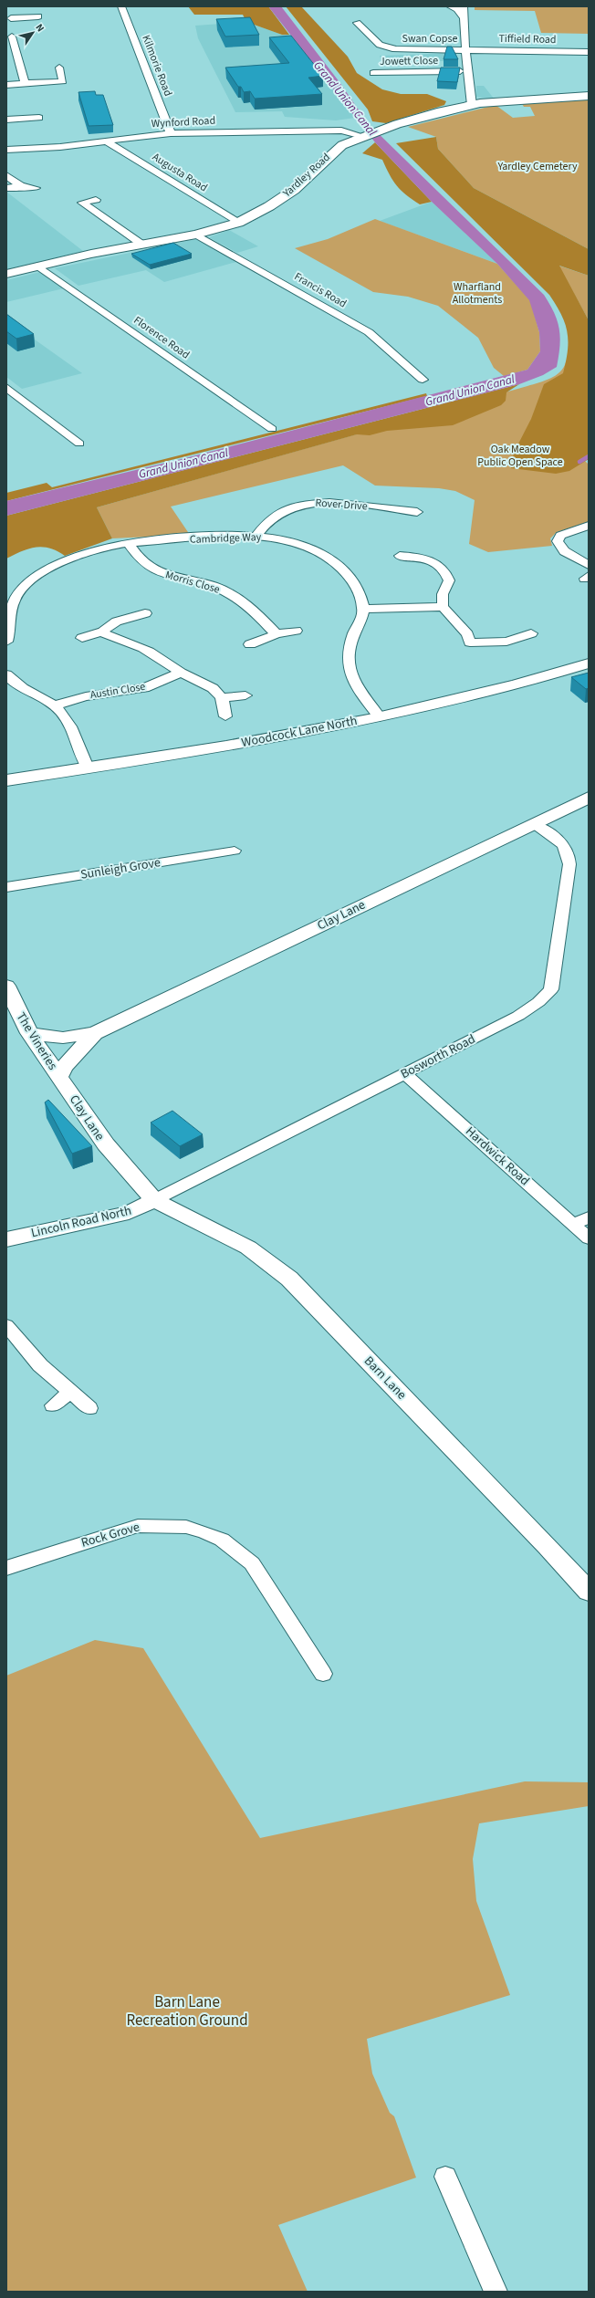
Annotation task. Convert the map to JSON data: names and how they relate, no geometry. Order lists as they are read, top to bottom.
{
  "streets": {
    "street": [
      "Swan Copse",
      "Tiffield Road",
      "Jowett Close",
      "Kilmorie Road",
      "Wynford Road",
      "Augusta Road",
      "Yardley Road",
      "Francis Road",
      "Florence Road",
      "Rover Drive",
      "Cambridge Way",
      "Morris Close",
      "Austin Close",
      "Woodcock Lane North",
      "Sunleigh Grove",
      "Clay Lane",
      "The Vineries",
      "Bosworth Road",
      "Hardwick Road",
      "Lincoln Road North",
      "Barn Lane",
      "Rock Grove"
    ]
  },
  "crossings": [
    ["Swan Copse", "Tiffield Road"],
    ["Kilmorie Road", "Wynford Road"],
    ["Wynford Road", "Augusta Road"],
    ["Wynford Road", "Yardley Road"],
    ["Augusta Road", "Yardley Road"],
    ["Yardley Road", "Francis Road"],
    ["Yardley Road", "Florence Road"],
    ["Rover Drive", "Cambridge Way"],
    ["Cambridge Way", "Morris Close"],
    ["Clay Lane", "The Vineries"],
    ["Clay Lane", "Bosworth Road"],
    ["Clay Lane", "Lincoln Road North"],
    ["Clay Lane", "Barn Lane"],
    ["Bosworth Road", "Hardwick Road"],
    ["Bosworth Road", "Lincoln Road North"],
    ["Bosworth Road", "Barn Lane"],
    ["Lincoln Road North", "Barn Lane"]
  ],
  "water": ["Grand Union Canal"],
  "parks": [
    "Yardley Cemetery",
    "Wharfland Allotments",
    "Oak Meadow Public Open Space",
    "Barn Lane Recreation Ground"
  ],
  "north": "top right"
}
